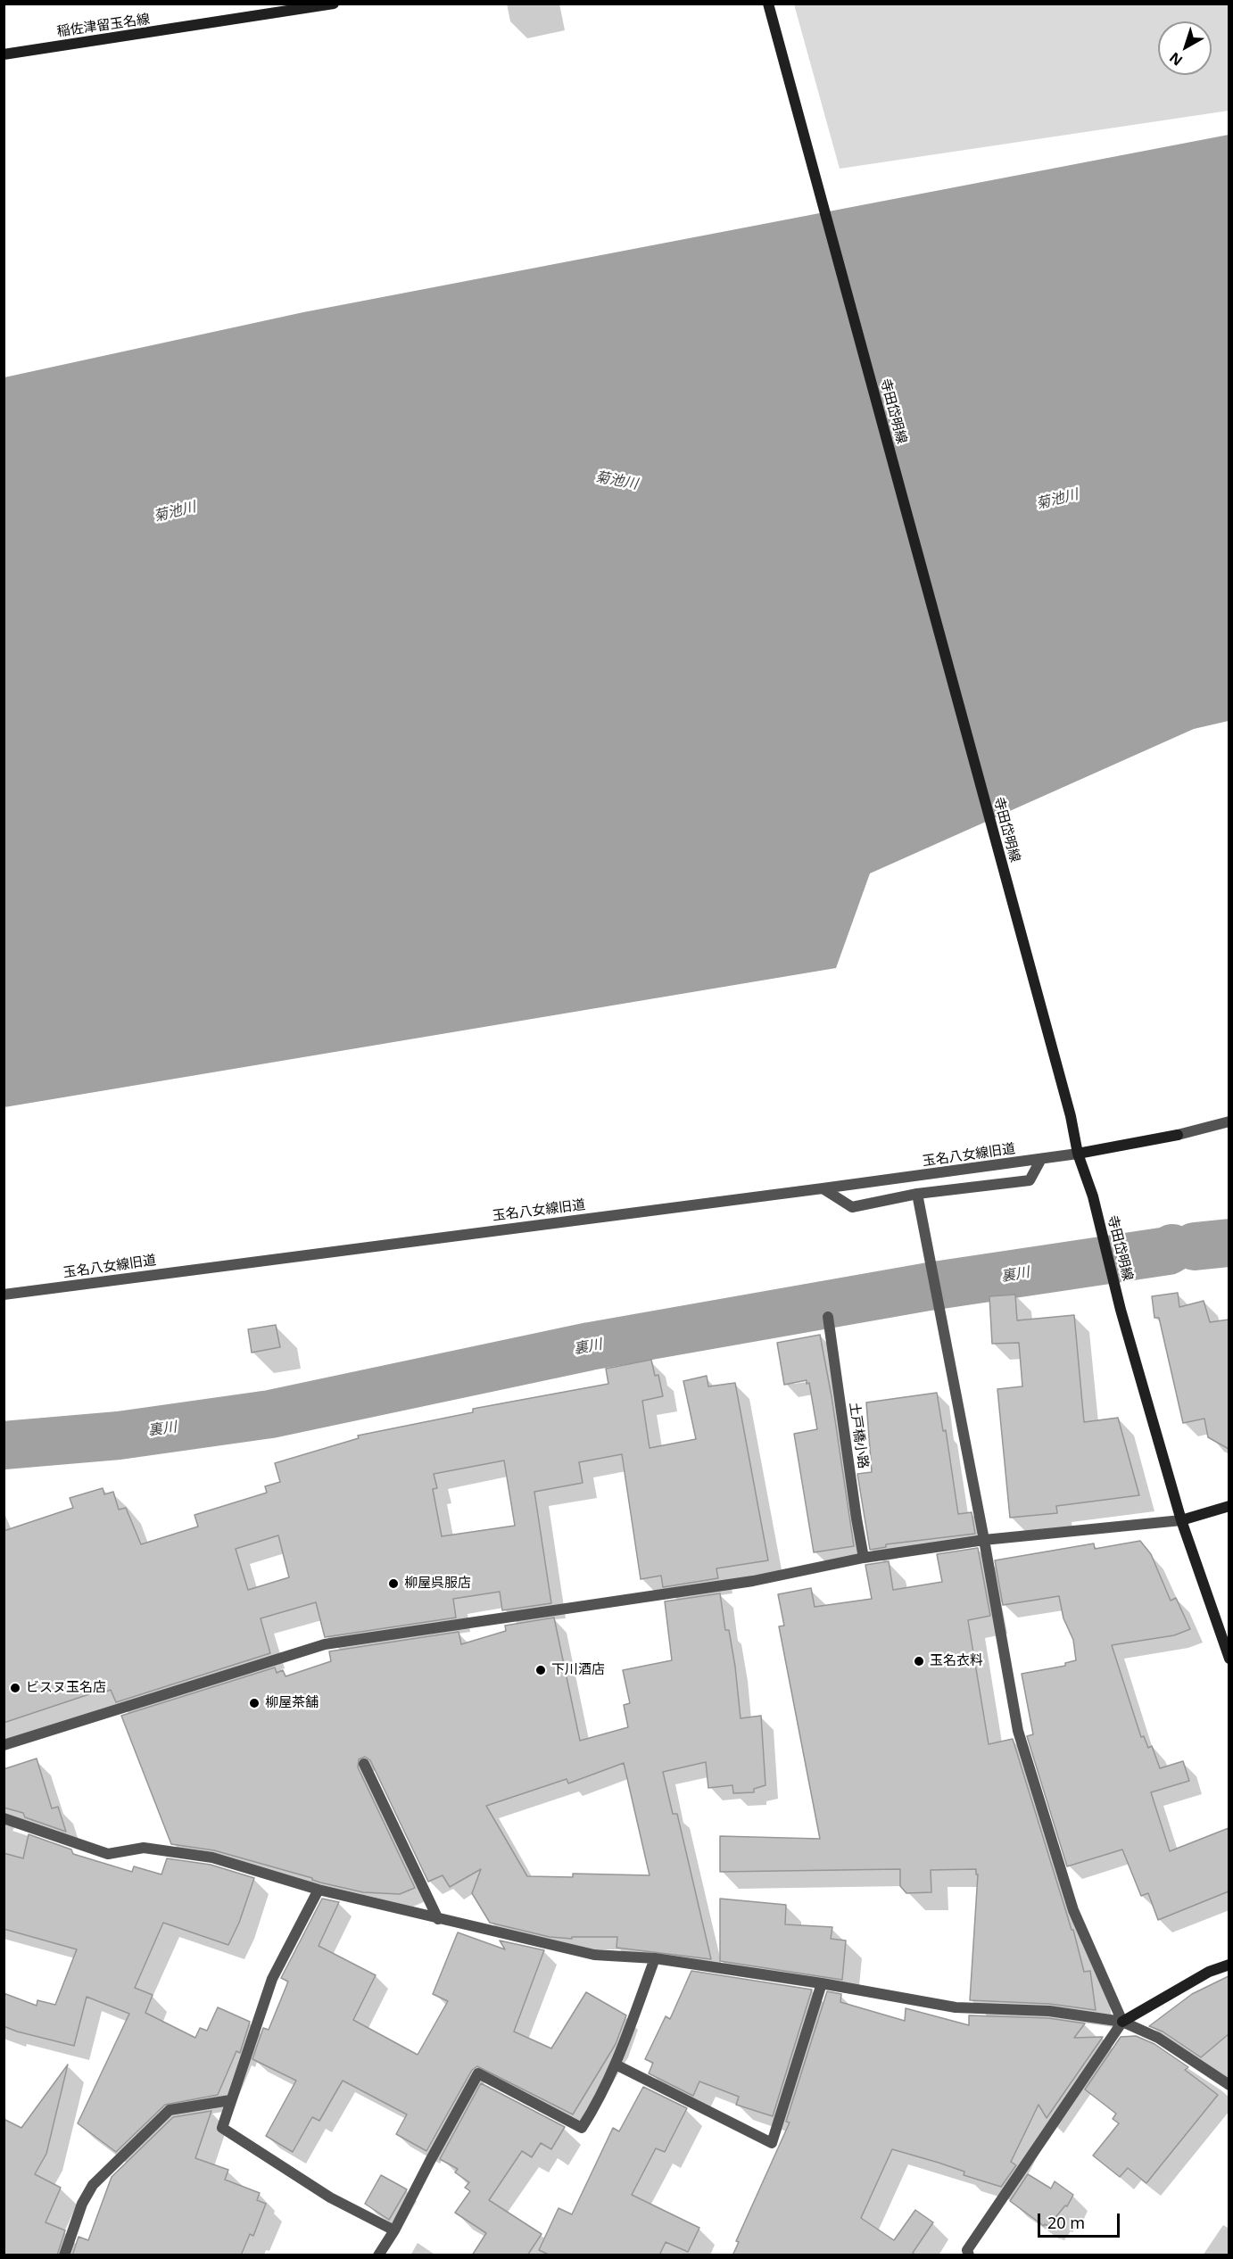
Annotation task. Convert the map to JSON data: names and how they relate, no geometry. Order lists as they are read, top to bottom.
{
  "streets": {
    "main road": ["稲佐津留玉名線", "寺田岱明線"],
    "street": ["玉名八女線旧道", "土戸橋小路"]
  },
  "crossings": [
    ["寺田岱明線", "玉名八女線旧道"]
  ],
  "water": ["菊池川", "裏川"],
  "places": [
    "柳屋呉服店",
    "玉名衣料",
    "下川酒店",
    "ビスヌ玉名店",
    "柳屋茶舗"
  ],
  "scale_bar": "20 m",
  "north": "bottom left"
}
